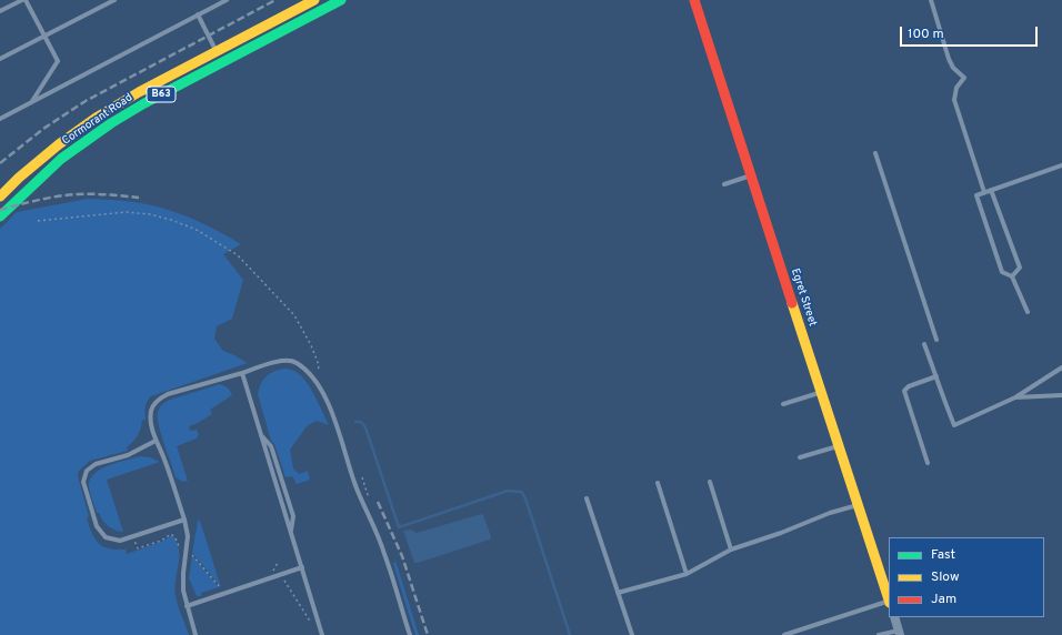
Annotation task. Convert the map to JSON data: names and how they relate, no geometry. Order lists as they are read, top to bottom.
{
  "streets": {
    "main road": ["B63", "Cormorant Road", "Egret Street"]
  },
  "legend": ["Fast", "Slow", "Jam"],
  "scale_bar": "100 m"
}
